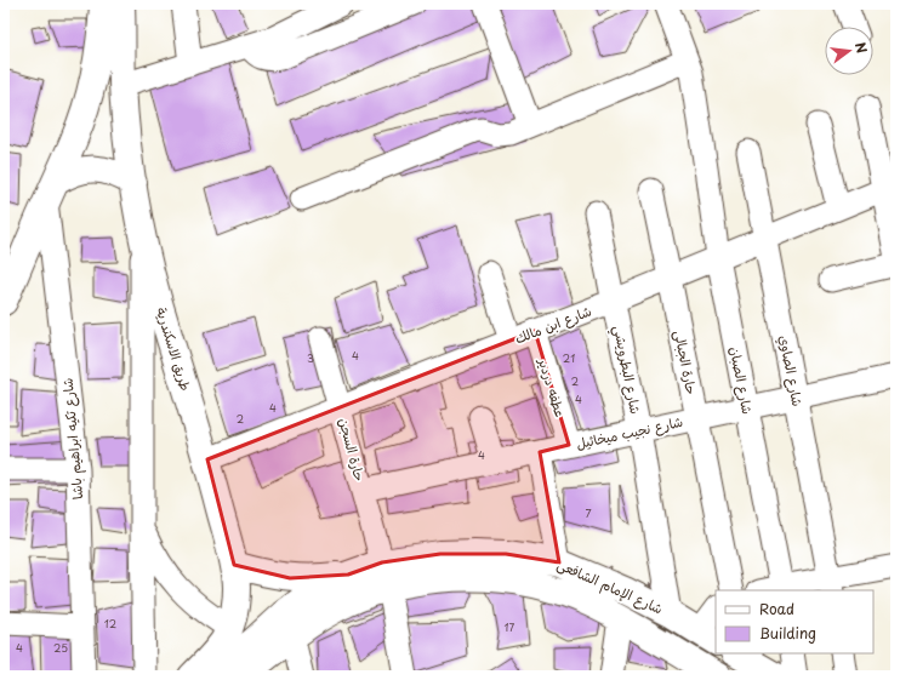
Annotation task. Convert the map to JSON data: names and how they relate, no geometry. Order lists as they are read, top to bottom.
{
  "streets": {
    "main road": ["طريق الاسكندرية", "شارع الإمام الشافعى"],
    "street": [
      "شارع ابن مالك",
      "حارة الجبالى",
      "شارع البطرويشي",
      "شارع الصاوي",
      "شارع الصبان",
      "عطفه دردير",
      "شارع نجيب ميخائيل",
      "شارع تكيه ابراهيم باشا",
      "حارة السجن"
    ]
  },
  "crossings": [
    ["شارع ابن مالك", "طريق الاسكندرية"],
    ["شارع ابن مالك", "حارة الجبالى"],
    ["شارع ابن مالك", "شارع البطرويشي"],
    ["شارع ابن مالك", "شارع الصاوي"],
    ["شارع ابن مالك", "شارع الصبان"],
    ["شارع ابن مالك", "عطفه دردير"],
    ["شارع ابن مالك", "حارة السجن"],
    ["حارة الجبالى", "شارع نجيب ميخائيل"],
    ["شارع البطرويشي", "شارع نجيب ميخائيل"],
    ["شارع البطرويشي", "شارع الإمام الشافعى"],
    ["شارع الصاوي", "شارع نجيب ميخائيل"],
    ["شارع الصبان", "شارع نجيب ميخائيل"],
    ["عطفه دردير", "شارع نجيب ميخائيل"],
    ["شارع نجيب ميخائيل", "حارة السجن"],
    ["حارة السجن", "شارع الإمام الشافعى"]
  ],
  "house_numbers": [
    "4",
    "3",
    "21",
    "2",
    "4",
    "4",
    "2",
    "4",
    "7",
    "12",
    "17",
    "4",
    "25"
  ],
  "legend": ["Road", "Building"],
  "north": "right"
}
